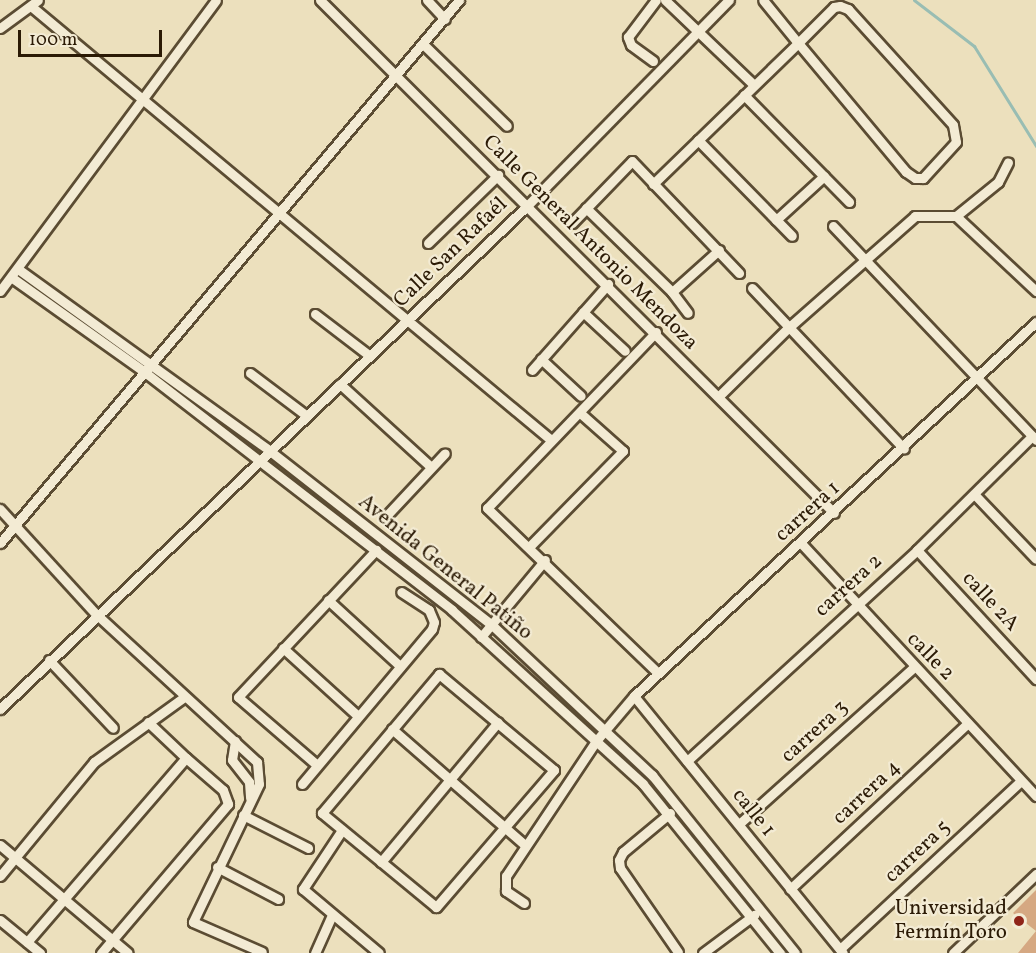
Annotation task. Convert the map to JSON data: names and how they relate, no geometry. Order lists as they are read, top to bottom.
{
  "streets": {
    "street": [
      "Calle General Antonio Mendoza",
      "Calle San Rafaél",
      "carrera 1",
      "Avenida General Patiño",
      "carrera 2",
      "calle 2A",
      "calle 2",
      "carrera 3",
      "carrera 4",
      "calle 1",
      "carrera 5"
    ]
  },
  "crossings": [
    ["Calle General Antonio Mendoza", "Calle San Rafaél"],
    ["Calle General Antonio Mendoza", "carrera 1"],
    ["Calle San Rafaél", "Avenida General Patiño"],
    ["carrera 1", "Avenida General Patiño"],
    ["carrera 1", "calle 2"],
    ["carrera 1", "calle 1"],
    ["carrera 2", "calle 2A"],
    ["carrera 2", "calle 2"],
    ["carrera 2", "calle 1"],
    ["calle 2", "carrera 3"],
    ["calle 2", "carrera 4"],
    ["calle 2", "carrera 5"],
    ["carrera 3", "calle 1"],
    ["carrera 4", "calle 1"],
    ["calle 1", "carrera 5"]
  ],
  "places": ["Universidad Fermín Toro"],
  "scale_bar": "100 m"
}
